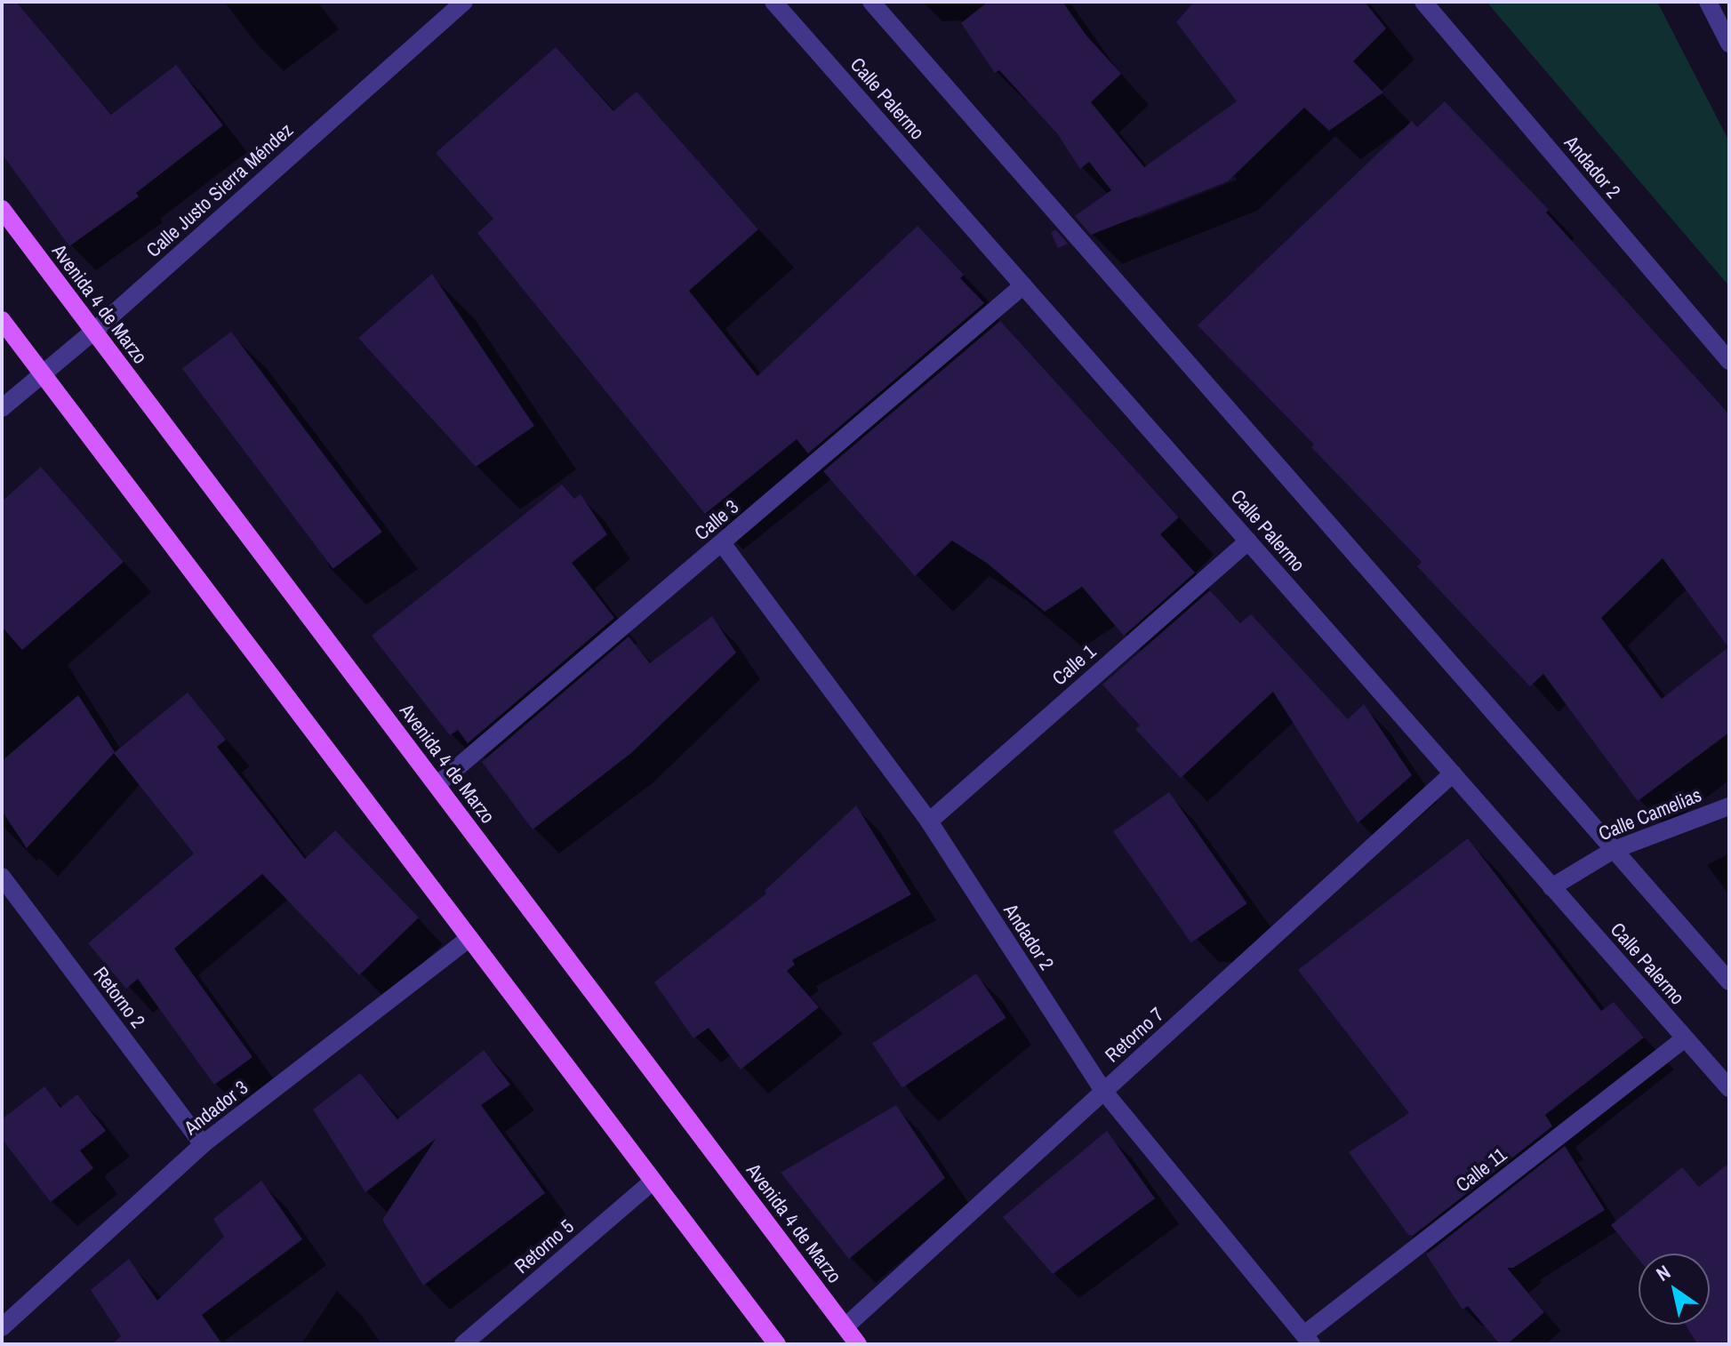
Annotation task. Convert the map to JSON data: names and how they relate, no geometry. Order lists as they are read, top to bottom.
{
  "streets": {
    "main road": ["Avenida 4 de Marzo"],
    "street": [
      "Calle Palermo",
      "Andador 2",
      "Calle Justo Sierra Méndez",
      "Calle 3",
      "Calle 1",
      "Calle Camelias",
      "Retorno 2",
      "Retorno 7",
      "Andador 3",
      "Calle 11",
      "Retorno 5"
    ]
  },
  "crossings": [
    ["Calle Palermo", "Calle 3"],
    ["Calle Palermo", "Calle 1"],
    ["Calle Palermo", "Calle Camelias"],
    ["Calle Palermo", "Retorno 7"],
    ["Calle Palermo", "Calle 11"],
    ["Andador 2", "Calle 3"],
    ["Andador 2", "Calle 1"],
    ["Andador 2", "Retorno 7"],
    ["Andador 2", "Calle 11"],
    ["Calle Justo Sierra Méndez", "Avenida 4 de Marzo"],
    ["Avenida 4 de Marzo", "Calle 3"],
    ["Avenida 4 de Marzo", "Retorno 7"],
    ["Retorno 2", "Andador 3"]
  ],
  "north": "top left"
}
